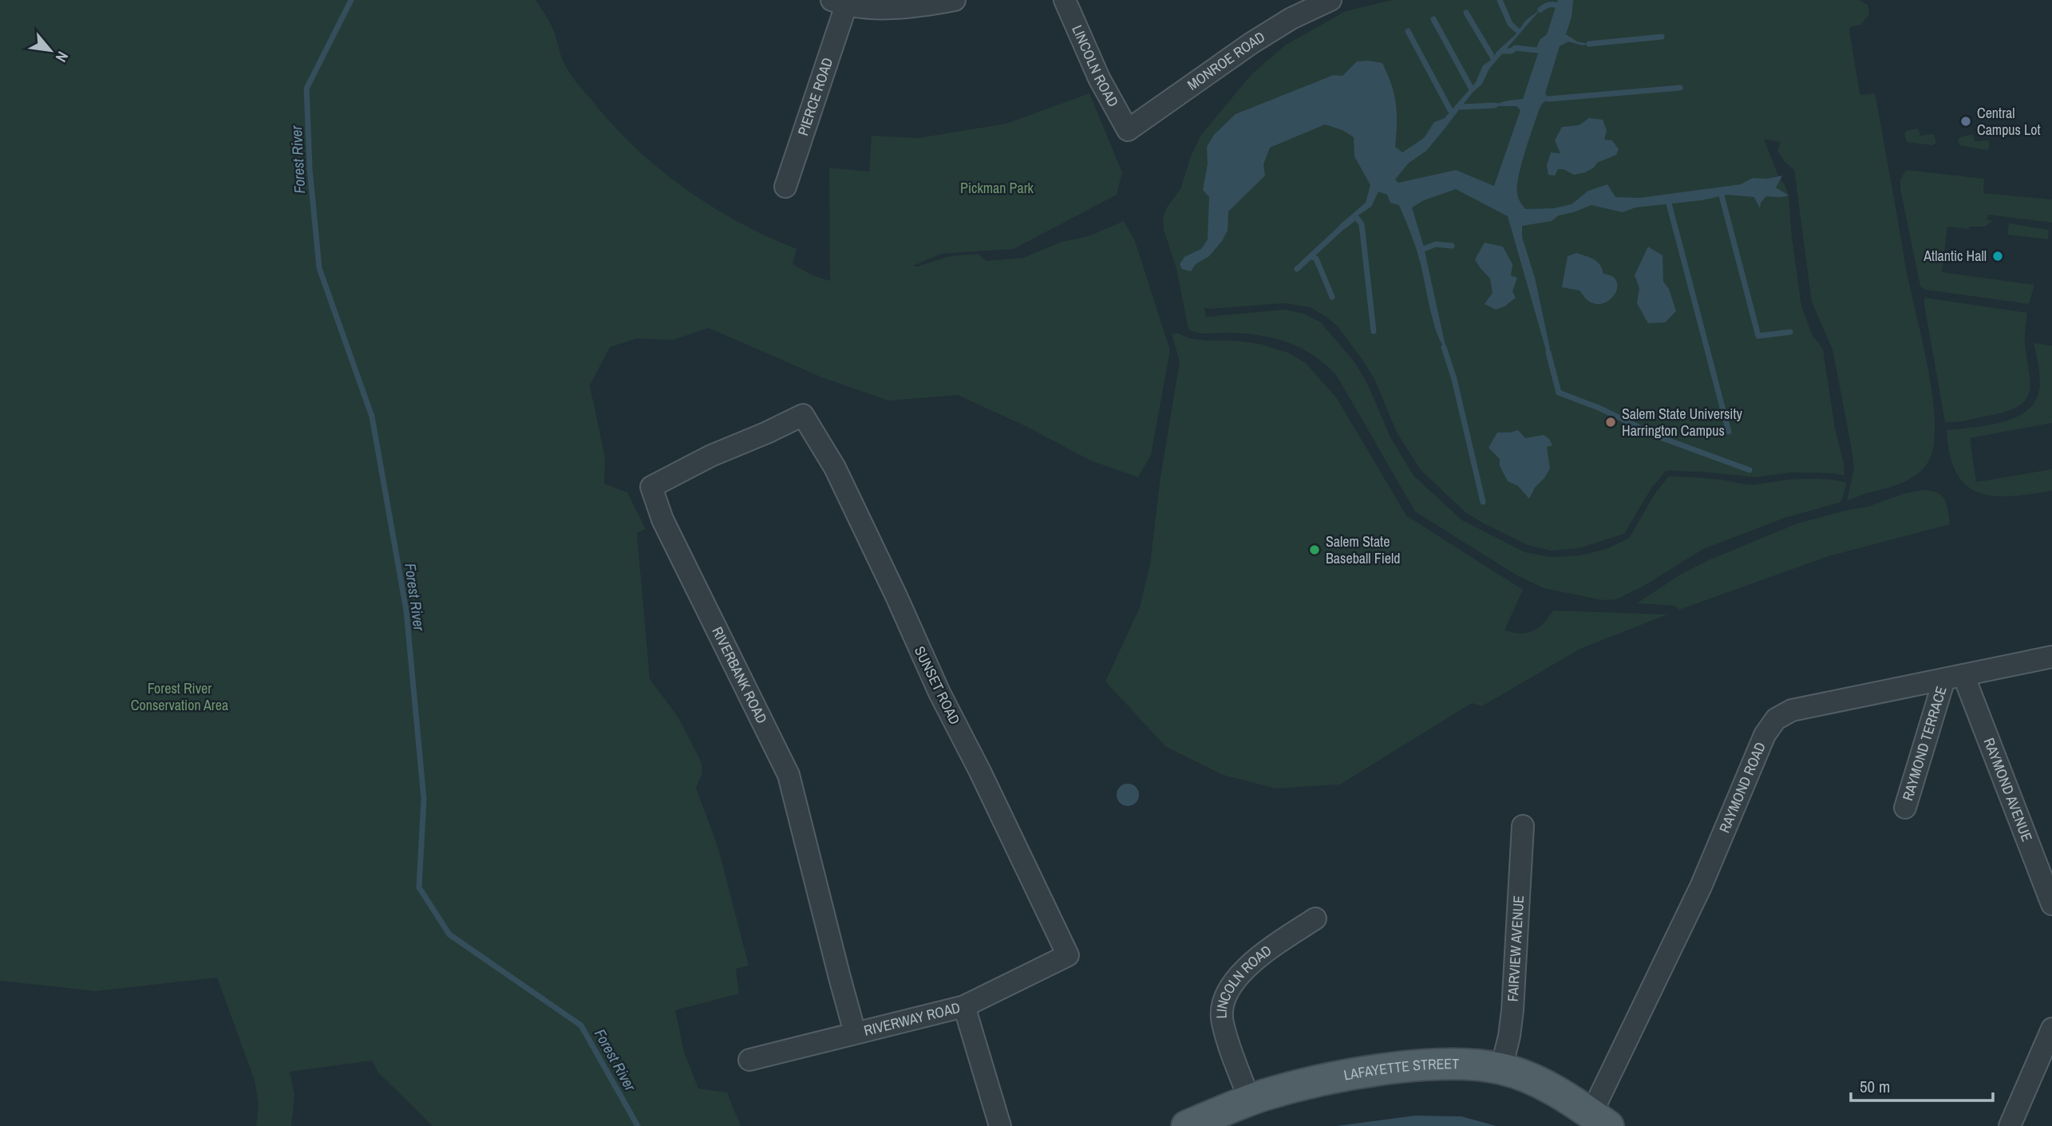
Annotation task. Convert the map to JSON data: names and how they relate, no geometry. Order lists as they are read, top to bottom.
{
  "streets": {
    "main road": ["LAFAYETTE STREET"],
    "street": [
      "MONROE ROAD",
      "LINCOLN ROAD",
      "PIERCE ROAD",
      "RIVERBANK ROAD",
      "SUNSET ROAD",
      "RAYMOND TERRACE",
      "RAYMOND ROAD",
      "RAYMOND AVENUE",
      "FAIRVIEW AVENUE",
      "RIVERWAY ROAD"
    ]
  },
  "crossings": [
    ["MONROE ROAD", "LINCOLN ROAD"],
    ["LINCOLN ROAD", "LAFAYETTE STREET"],
    ["RIVERBANK ROAD", "SUNSET ROAD"],
    ["RIVERBANK ROAD", "RIVERWAY ROAD"],
    ["SUNSET ROAD", "RIVERWAY ROAD"],
    ["RAYMOND TERRACE", "RAYMOND ROAD"],
    ["RAYMOND TERRACE", "RAYMOND AVENUE"],
    ["RAYMOND ROAD", "RAYMOND AVENUE"],
    ["RAYMOND ROAD", "LAFAYETTE STREET"],
    ["FAIRVIEW AVENUE", "LAFAYETTE STREET"]
  ],
  "water": ["Forest River"],
  "parks": ["Pickman Park", "Forest River Conservation Area"],
  "places": [
    "Central Campus Lot",
    "Atlantic Hall",
    "Salem State University Harrington Campus",
    "Salem State Baseball Field"
  ],
  "scale_bar": "50 m",
  "north": "bottom right"
}
